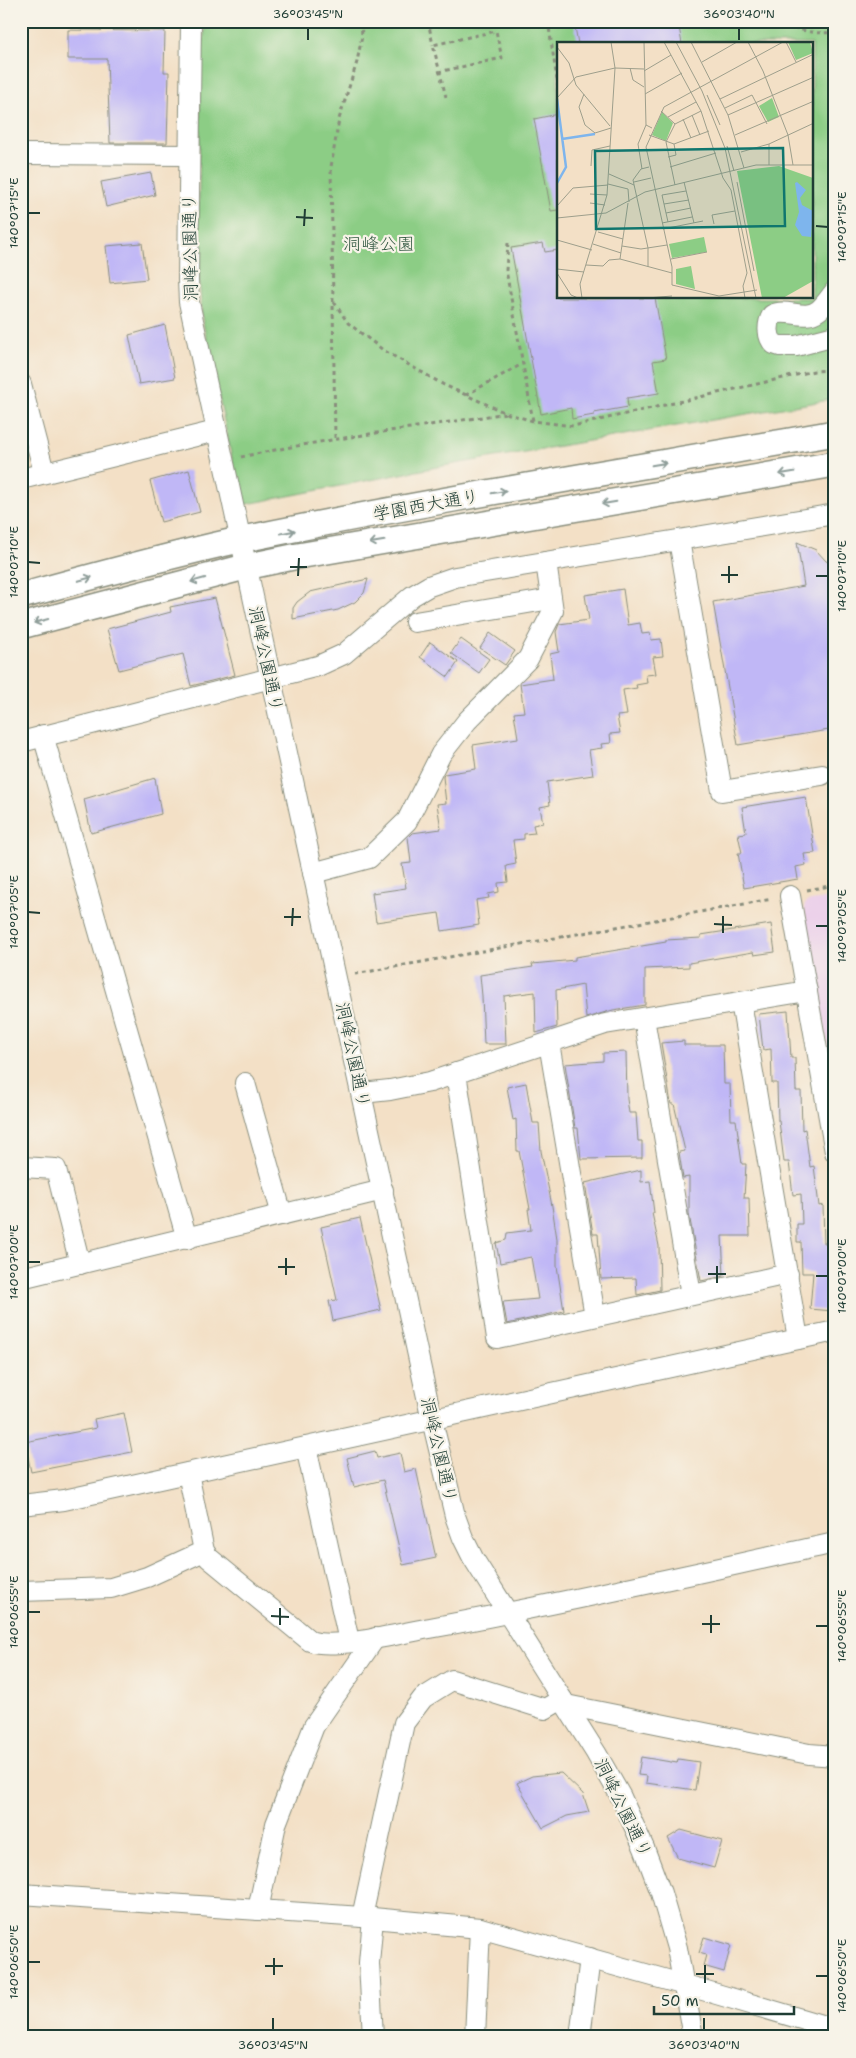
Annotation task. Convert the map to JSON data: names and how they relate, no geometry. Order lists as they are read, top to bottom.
{
  "streets": {
    "main road": ["学園西大通り"],
    "street": ["洞峰公園通り"]
  },
  "crossings": [
    ["洞峰公園通り", "学園西大通り"]
  ],
  "parks": ["洞峰公園"],
  "scale_bar": "50 m",
  "coordinates": [
    "36°03'45\"N",
    "36°03'40\"N",
    "140°07'15\"E",
    "140°07'10\"E",
    "140°07'05\"E",
    "140°07'00\"E",
    "140°06'55\"E",
    "140°06'50\"E"
  ]
}
